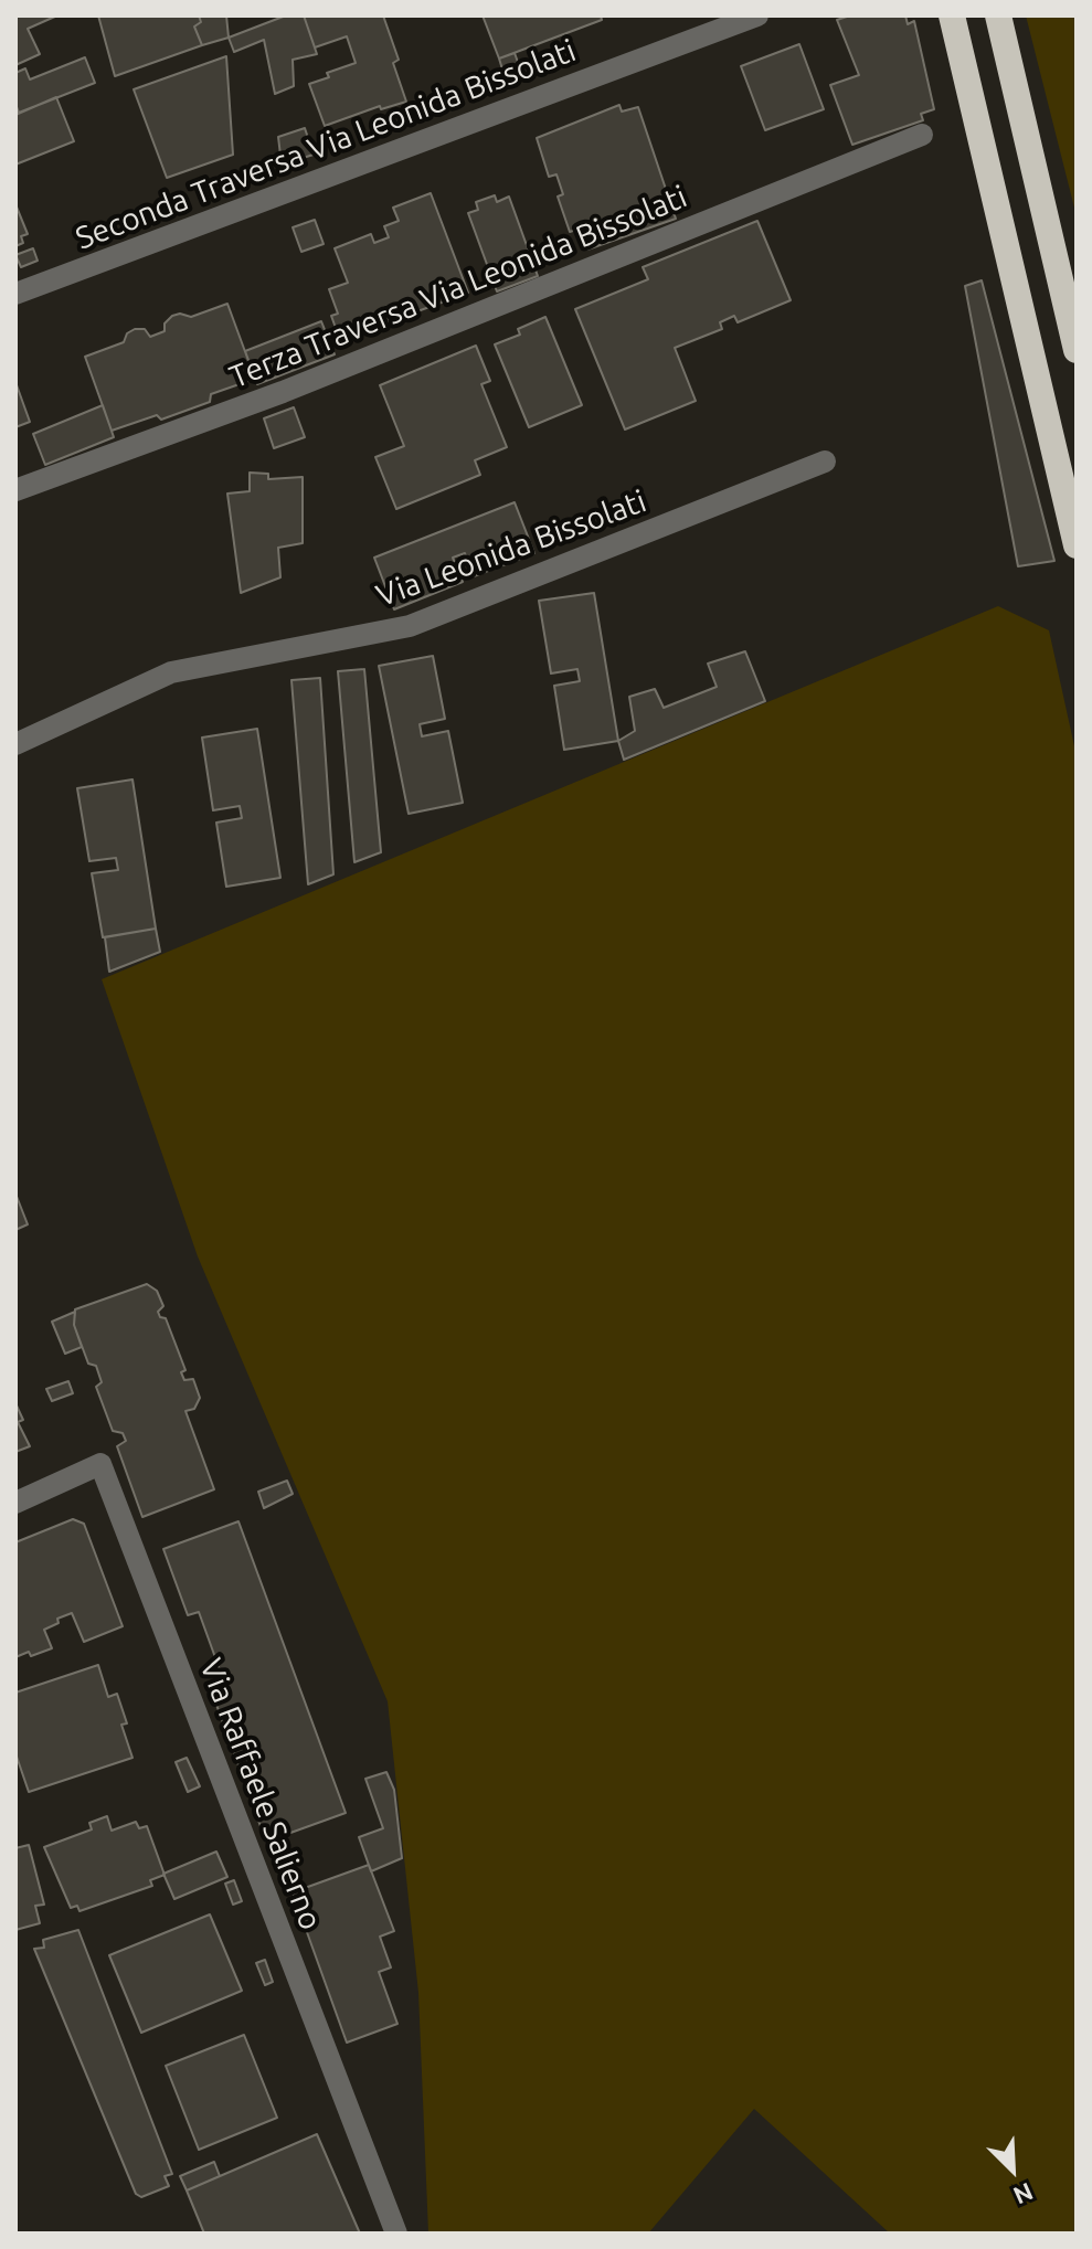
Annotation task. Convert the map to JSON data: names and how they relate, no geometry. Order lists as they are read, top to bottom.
{
  "streets": {
    "street": [
      "Seconda Traversa Via Leonida Bissolati",
      "Terza Traversa Via Leonida Bissolati",
      "Via Leonida Bissolati",
      "Via Raffaele Salierno"
    ]
  },
  "north": "bottom right"
}
